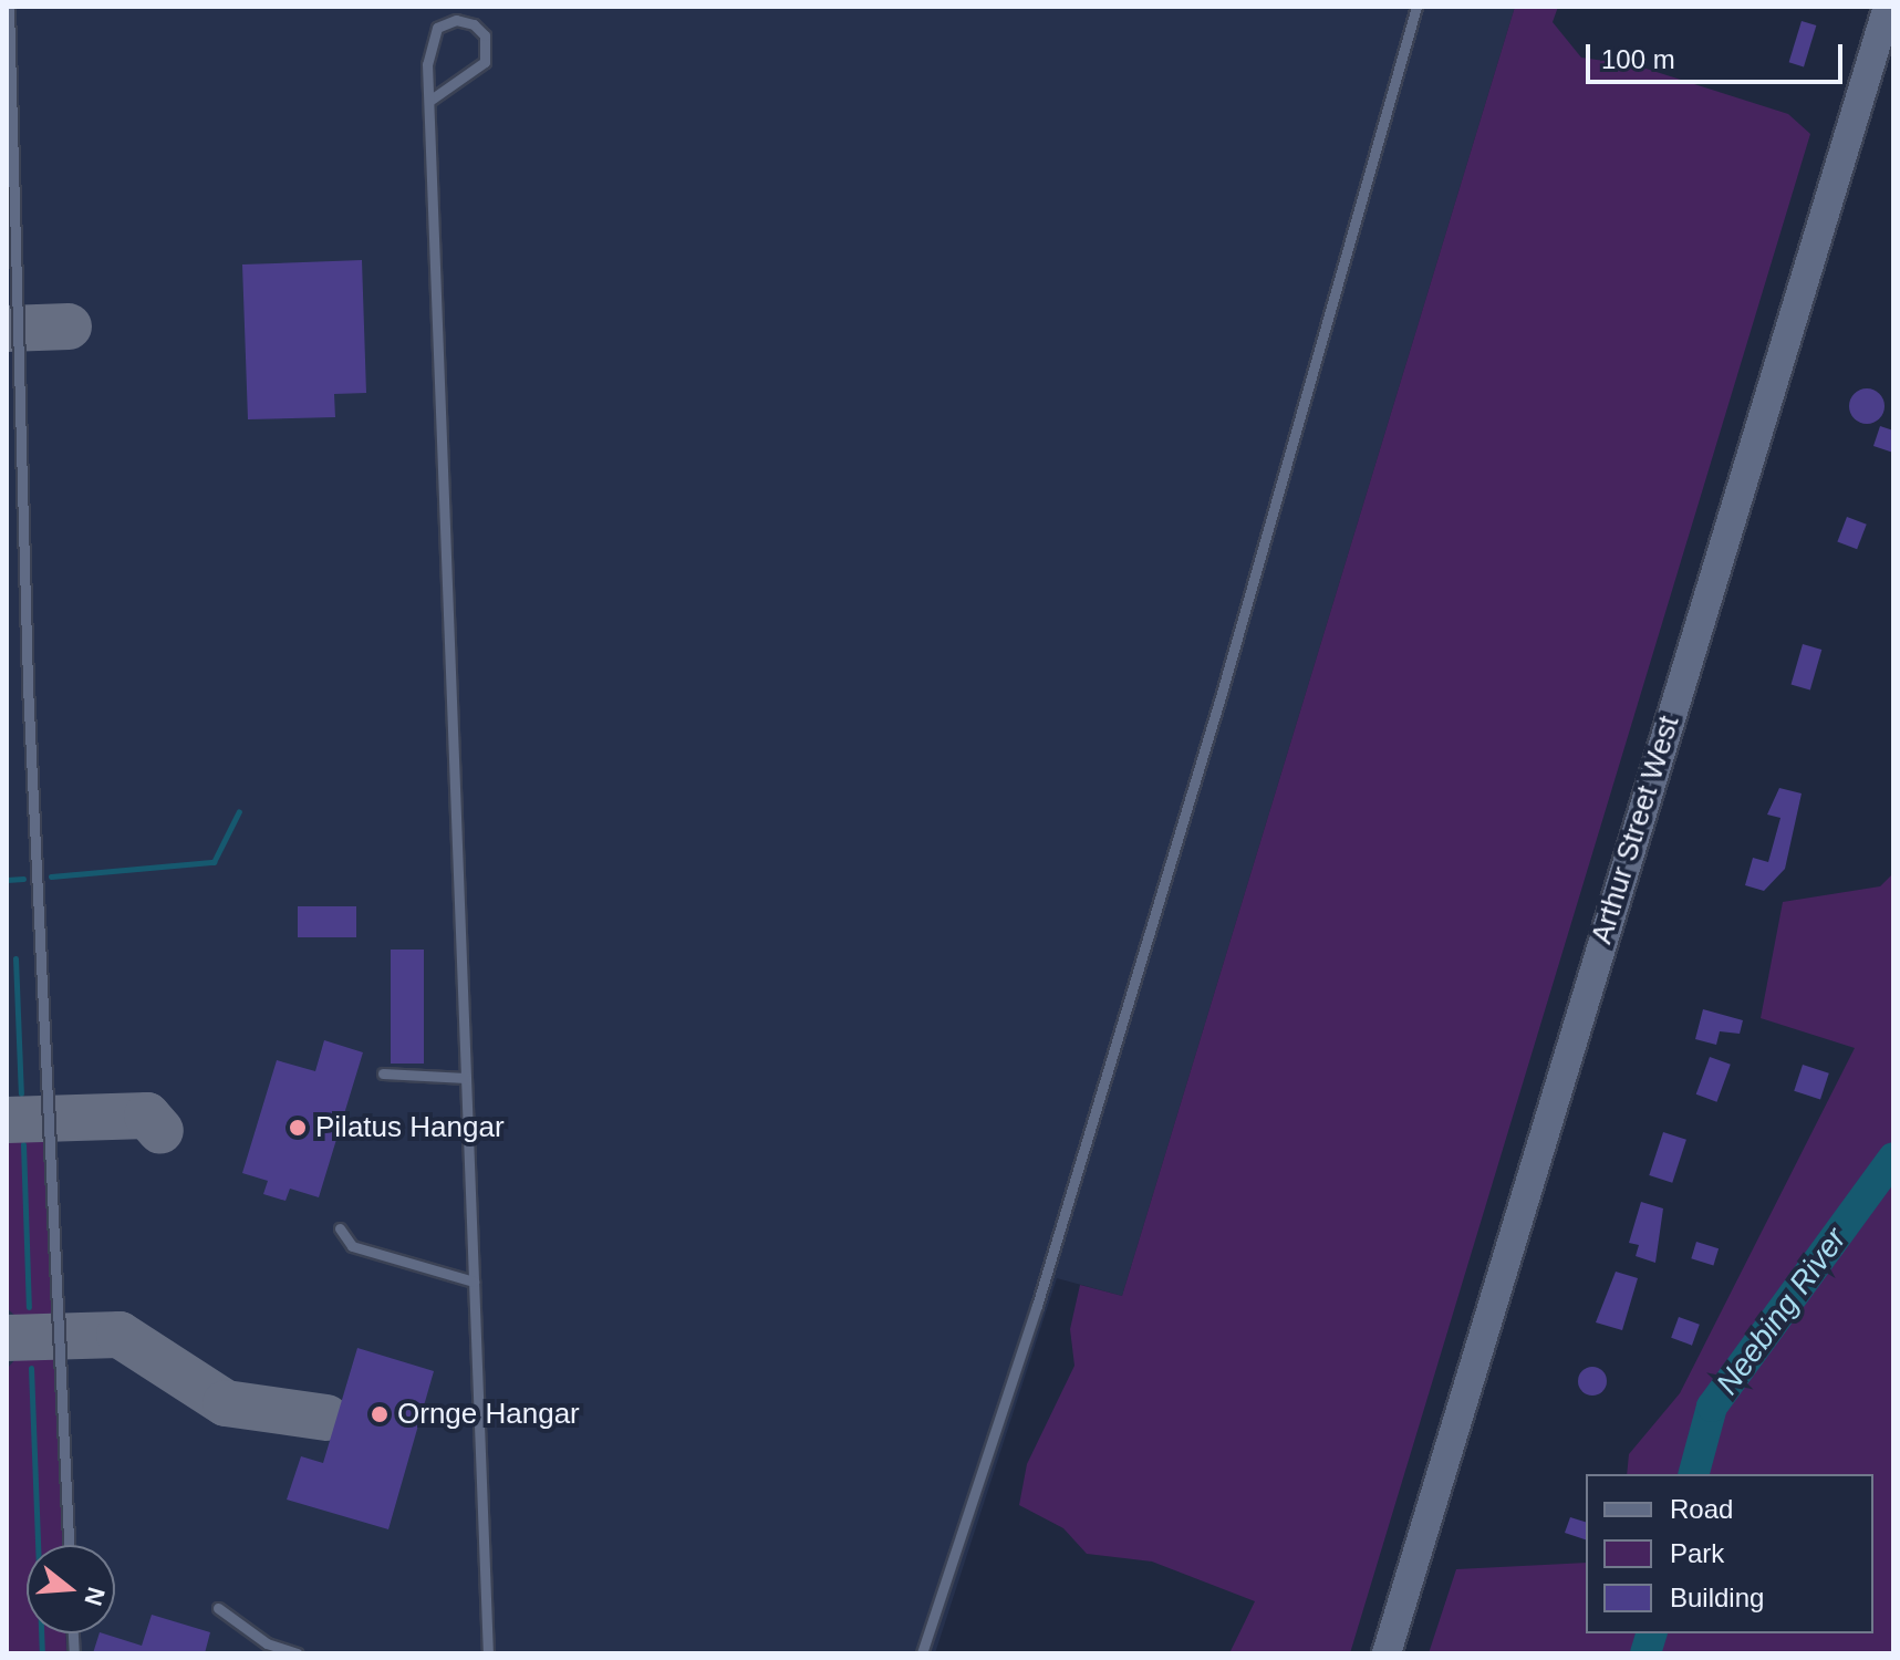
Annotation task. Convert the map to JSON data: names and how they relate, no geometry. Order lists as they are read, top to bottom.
{
  "streets": {
    "main road": ["Arthur Street West"]
  },
  "water": ["Neebing River"],
  "places": ["Pilatus Hangar", "Ornge Hangar"],
  "legend": ["Road", "Park", "Building"],
  "scale_bar": "100 m",
  "north": "right"
}
